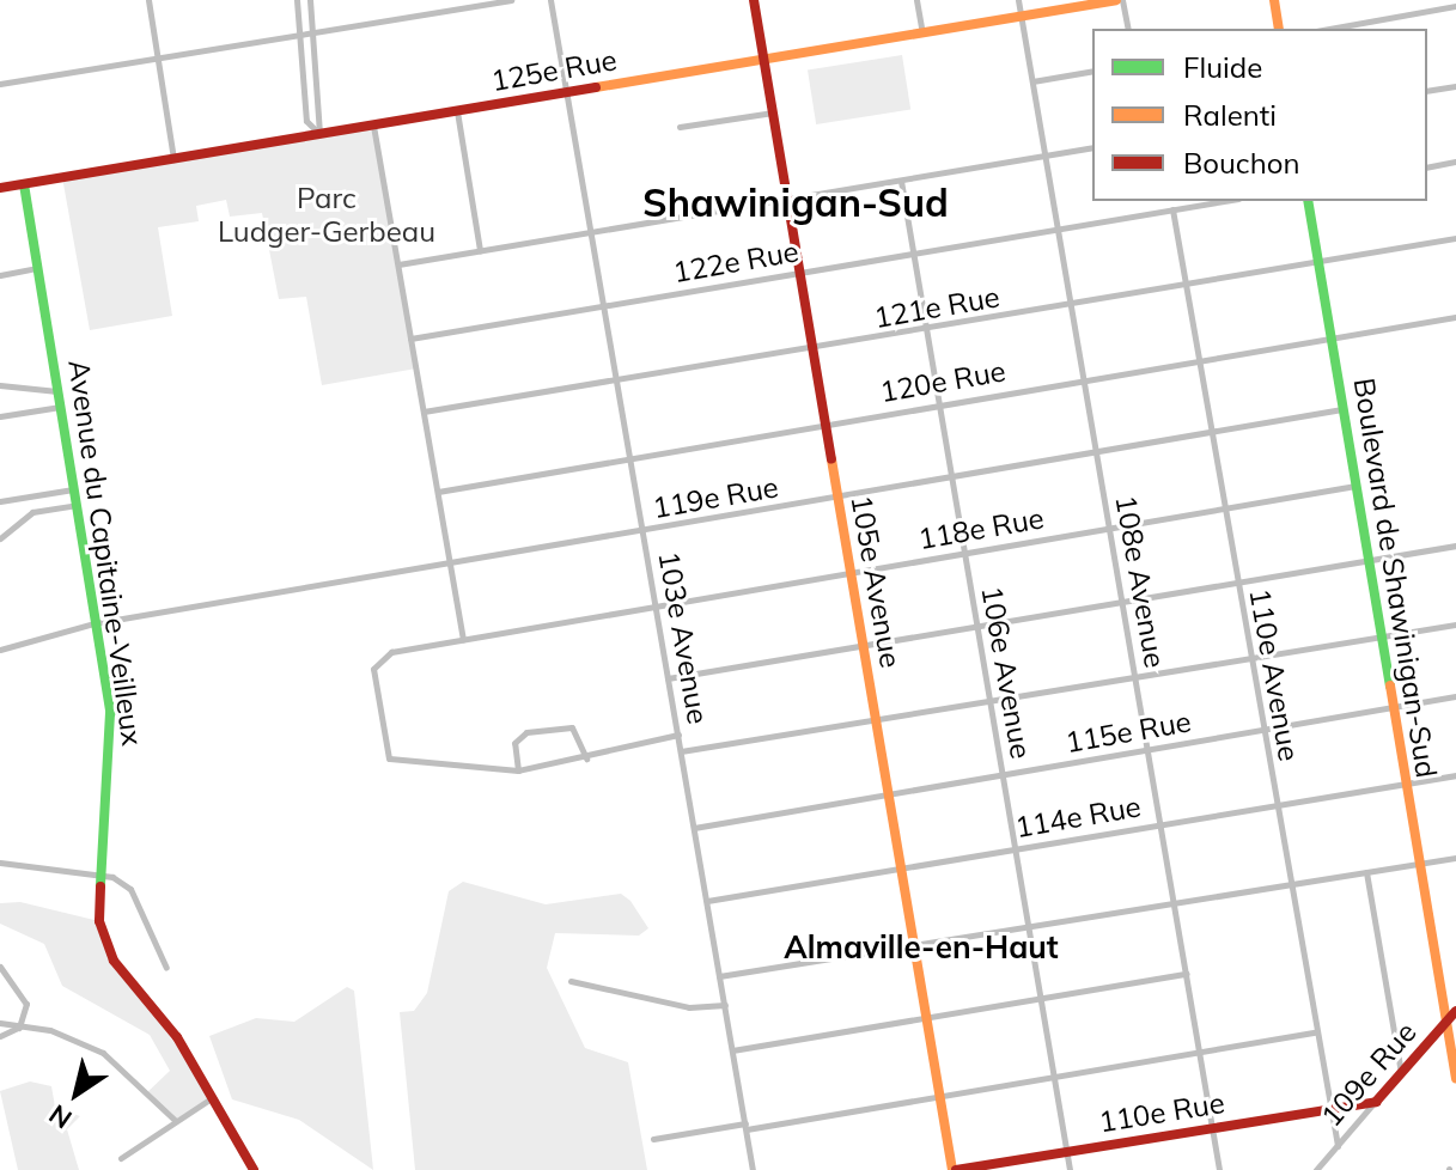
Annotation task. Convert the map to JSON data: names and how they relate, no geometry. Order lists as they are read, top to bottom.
{
  "streets": {
    "street": [
      "125e Rue",
      "122e Rue",
      "121e Rue",
      "120e Rue",
      "119e Rue",
      "118e Rue",
      "Avenue du Capitaine-Veilleux",
      "Boulevard de Shawinigan-Sud",
      "105e Avenue",
      "108e Avenue",
      "103e Avenue",
      "106e Avenue",
      "110e Avenue",
      "115e Rue",
      "114e Rue",
      "109e Rue",
      "110e Rue"
    ]
  },
  "crossings": [
    ["125e Rue", "Avenue du Capitaine-Veilleux"],
    ["125e Rue", "105e Avenue"],
    ["125e Rue", "108e Avenue"],
    ["125e Rue", "103e Avenue"],
    ["122e Rue", "105e Avenue"],
    ["122e Rue", "108e Avenue"],
    ["122e Rue", "103e Avenue"],
    ["122e Rue", "106e Avenue"],
    ["122e Rue", "110e Avenue"],
    ["121e Rue", "Boulevard de Shawinigan-Sud"],
    ["121e Rue", "105e Avenue"],
    ["121e Rue", "108e Avenue"],
    ["121e Rue", "103e Avenue"],
    ["121e Rue", "106e Avenue"],
    ["121e Rue", "110e Avenue"],
    ["120e Rue", "Boulevard de Shawinigan-Sud"],
    ["120e Rue", "105e Avenue"],
    ["120e Rue", "108e Avenue"],
    ["120e Rue", "103e Avenue"],
    ["120e Rue", "106e Avenue"],
    ["120e Rue", "110e Avenue"],
    ["119e Rue", "Avenue du Capitaine-Veilleux"],
    ["119e Rue", "Boulevard de Shawinigan-Sud"],
    ["119e Rue", "105e Avenue"],
    ["119e Rue", "108e Avenue"],
    ["119e Rue", "103e Avenue"],
    ["119e Rue", "106e Avenue"],
    ["119e Rue", "110e Avenue"],
    ["118e Rue", "Boulevard de Shawinigan-Sud"],
    ["118e Rue", "105e Avenue"],
    ["118e Rue", "108e Avenue"],
    ["118e Rue", "103e Avenue"],
    ["118e Rue", "106e Avenue"],
    ["118e Rue", "110e Avenue"],
    ["Boulevard de Shawinigan-Sud", "115e Rue"],
    ["Boulevard de Shawinigan-Sud", "114e Rue"],
    ["Boulevard de Shawinigan-Sud", "109e Rue"],
    ["105e Avenue", "115e Rue"],
    ["105e Avenue", "114e Rue"],
    ["105e Avenue", "110e Rue"],
    ["108e Avenue", "115e Rue"],
    ["108e Avenue", "114e Rue"],
    ["108e Avenue", "110e Rue"],
    ["103e Avenue", "115e Rue"],
    ["103e Avenue", "114e Rue"],
    ["106e Avenue", "115e Rue"],
    ["106e Avenue", "114e Rue"],
    ["106e Avenue", "110e Rue"],
    ["110e Avenue", "115e Rue"],
    ["110e Avenue", "114e Rue"],
    ["110e Avenue", "109e Rue"],
    ["110e Avenue", "110e Rue"],
    ["109e Rue", "110e Rue"]
  ],
  "districts": ["Shawinigan-Sud", "Almaville-en-Haut"],
  "parks": ["Parc Ludger-Gerbeau"],
  "legend": ["Fluide", "Ralenti", "Bouchon"],
  "north": "bottom left"
}
